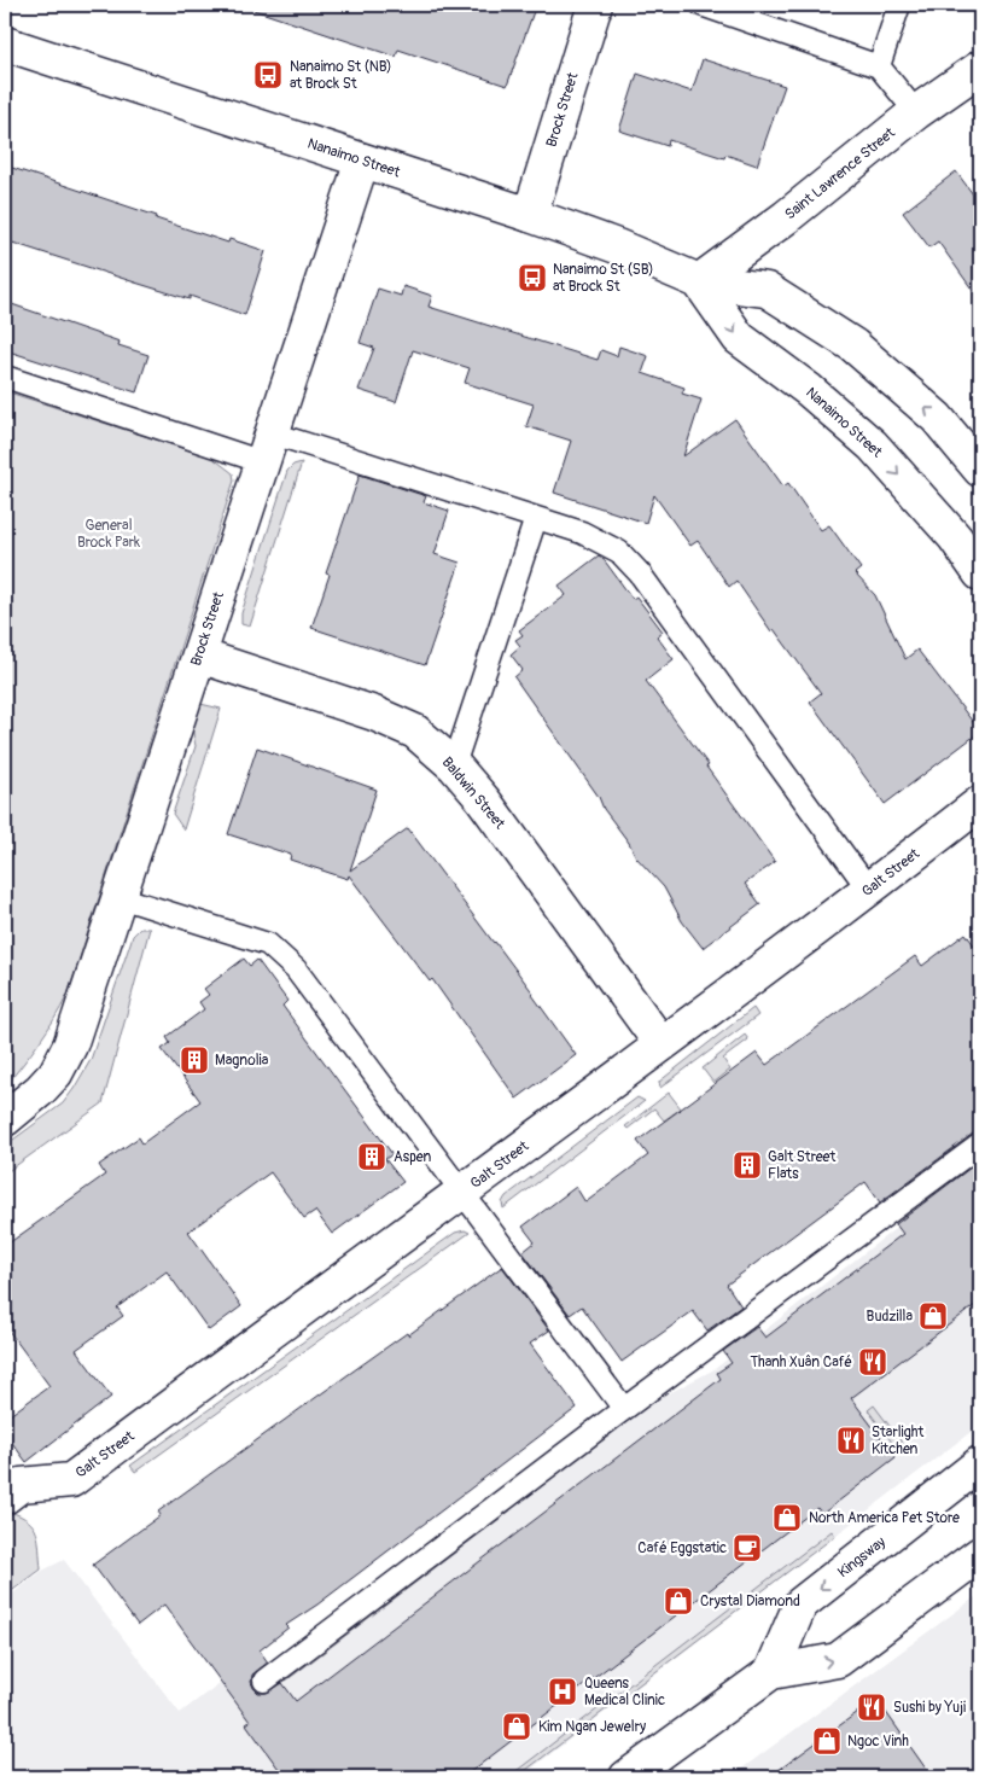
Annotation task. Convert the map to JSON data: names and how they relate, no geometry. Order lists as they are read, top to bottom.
{
  "streets": {
    "street": [
      "Brock Street",
      "Nanaimo Street",
      "Saint Lawrence Street",
      "Baldwin Street",
      "Galt Street",
      "Kingsway"
    ]
  },
  "crossings": [
    ["Brock Street", "Nanaimo Street"],
    ["Brock Street", "Baldwin Street"],
    ["Nanaimo Street", "Saint Lawrence Street"],
    ["Baldwin Street", "Galt Street"]
  ],
  "parks": ["General Brock Park"],
  "places": {
    "bus stop": ["Nanaimo St (NB) at Brock St", "Nanaimo St (SB) at Brock St"],
    "building": ["Magnolia", "Aspen", "Galt Street Flats"],
    "shop": [
      "Budzilla",
      "North America Pet Store",
      "Crystal Diamond",
      "Kim Ngan Jewelry",
      "Ngoc Vinh"
    ],
    "restaurant": ["Thanh Xuân Café", "Starlight Kitchen", "Sushi by Yuji"],
    "cafe": ["Café Eggstatic"],
    "hospital": ["Queens Medical Clinic"]
  }
}
